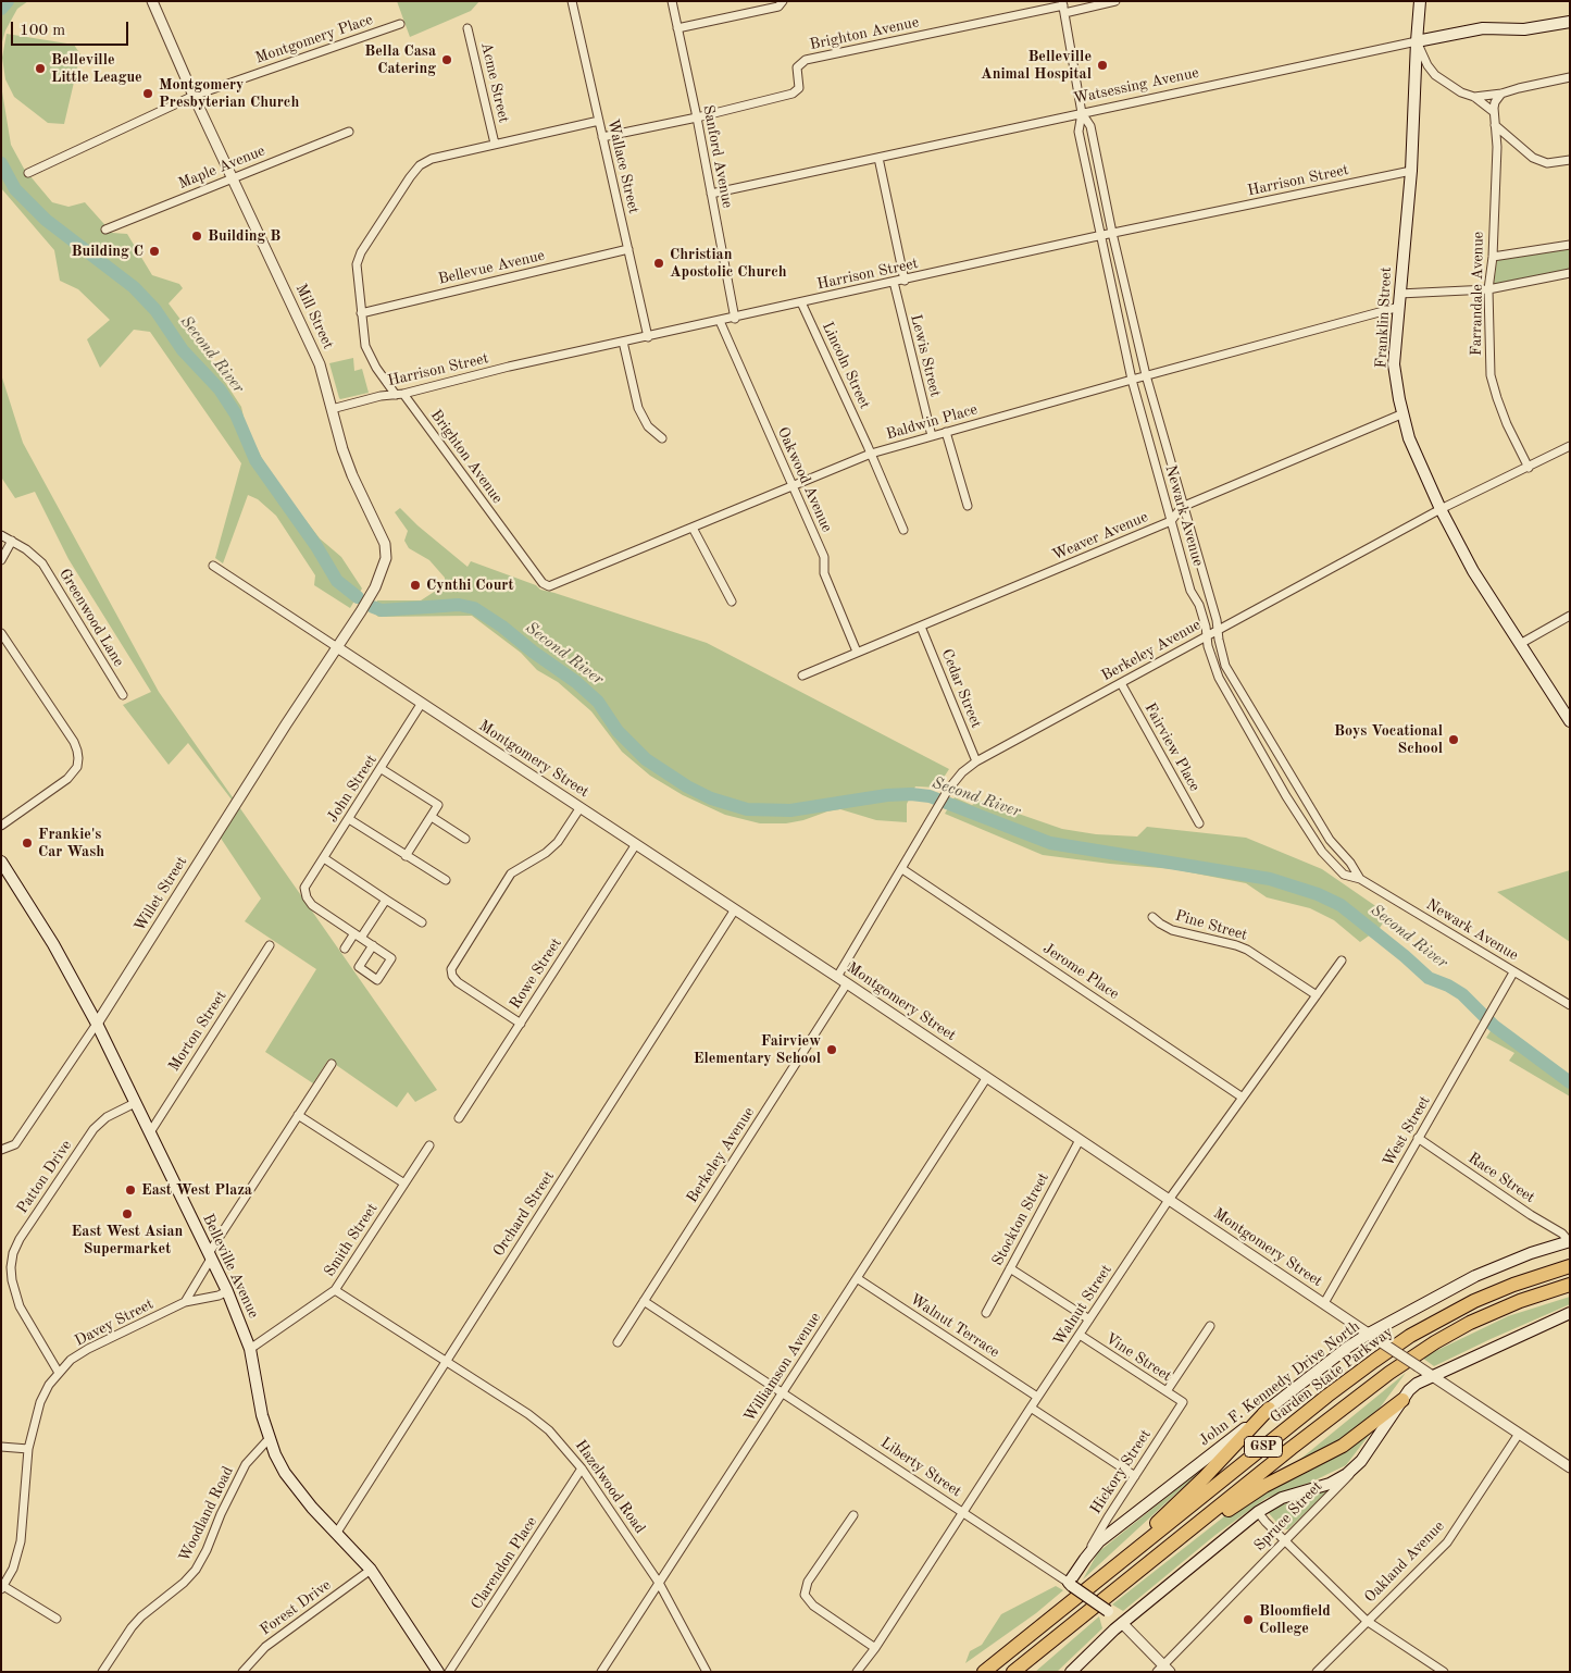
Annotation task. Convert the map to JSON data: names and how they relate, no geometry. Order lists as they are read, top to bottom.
{
  "streets": {
    "highway": ["Garden State Parkway", "GSP"],
    "main road": [
      "Watsessing Avenue",
      "Franklin Street",
      "Belleville Avenue",
      "John F. Kennedy Drive North",
      "Liberty Street",
      "Spruce Street"
    ],
    "street": [
      "Brighton Avenue",
      "Montgomery Place",
      "Acme Street",
      "Sanford Avenue",
      "Wallace Street",
      "Maple Avenue",
      "Harrison Street",
      "Bellevue Avenue",
      "Farrandale Avenue",
      "Mill Street",
      "Lewis Street",
      "Lincoln Street",
      "Baldwin Place",
      "Oakwood Avenue",
      "Newark Avenue",
      "Weaver Avenue",
      "Greenwood Lane",
      "Berkeley Avenue",
      "Cedar Street",
      "Fairview Place",
      "Montgomery Street",
      "John Street",
      "Willet Street",
      "Pine Street",
      "Jerome Place",
      "Rowe Street",
      "Morton Street",
      "West Street",
      "Patton Drive",
      "Race Street",
      "Orchard Street",
      "Stockton Street",
      "Smith Street",
      "Walnut Street",
      "Davey Street",
      "Walnut Terrace",
      "Vine Street",
      "Williamson Avenue",
      "Hickory Street",
      "Hazelwood Road",
      "Woodland Road",
      "Oakland Avenue",
      "Clarendon Place",
      "Forest Drive"
    ]
  },
  "crossings": [
    ["Brighton Avenue", "Acme Street"],
    ["Brighton Avenue", "Sanford Avenue"],
    ["Brighton Avenue", "Wallace Street"],
    ["Brighton Avenue", "Harrison Street"],
    ["Brighton Avenue", "Bellevue Avenue"],
    ["Brighton Avenue", "Baldwin Place"],
    ["Brighton Avenue", "Newark Avenue"],
    ["Montgomery Place", "Mill Street"],
    ["Watsessing Avenue", "Sanford Avenue"],
    ["Watsessing Avenue", "Franklin Street"],
    ["Watsessing Avenue", "Newark Avenue"],
    ["Sanford Avenue", "Harrison Street"],
    ["Wallace Street", "Harrison Street"],
    ["Wallace Street", "Bellevue Avenue"],
    ["Maple Avenue", "Mill Street"],
    ["Harrison Street", "Mill Street"],
    ["Harrison Street", "Franklin Street"],
    ["Harrison Street", "Lewis Street"],
    ["Harrison Street", "Lincoln Street"],
    ["Harrison Street", "Oakwood Avenue"],
    ["Harrison Street", "Newark Avenue"],
    ["Farrandale Avenue", "Berkeley Avenue"],
    ["Mill Street", "Montgomery Street"],
    ["Mill Street", "Willet Street"],
    ["Franklin Street", "Baldwin Place"],
    ["Franklin Street", "Weaver Avenue"],
    ["Franklin Street", "Berkeley Avenue"],
    ["Lewis Street", "Baldwin Place"],
    ["Lincoln Street", "Baldwin Place"],
    ["Baldwin Place", "Oakwood Avenue"],
    ["Baldwin Place", "Newark Avenue"],
    ["Oakwood Avenue", "Weaver Avenue"],
    ["Newark Avenue", "Weaver Avenue"],
    ["Newark Avenue", "Berkeley Avenue"],
    ["Newark Avenue", "West Street"],
    ["Weaver Avenue", "Cedar Street"],
    ["Berkeley Avenue", "Cedar Street"],
    ["Berkeley Avenue", "Fairview Place"],
    ["Berkeley Avenue", "Montgomery Street"],
    ["Berkeley Avenue", "Jerome Place"],
    ["Berkeley Avenue", "Liberty Street"],
    ["Montgomery Street", "John Street"],
    ["Montgomery Street", "Willet Street"],
    ["Montgomery Street", "Rowe Street"],
    ["Montgomery Street", "West Street"],
    ["Montgomery Street", "Orchard Street"],
    ["Montgomery Street", "Stockton Street"],
    ["Montgomery Street", "Walnut Street"],
    ["Montgomery Street", "Williamson Avenue"],
    ["Montgomery Street", "John F. Kennedy Drive North"],
    ["Montgomery Street", "Spruce Street"],
    ["Montgomery Street", "Oakland Avenue"],
    ["Willet Street", "Belleville Avenue"],
    ["Pine Street", "Walnut Street"],
    ["Jerome Place", "Walnut Street"],
    ["Morton Street", "Belleville Avenue"],
    ["West Street", "Race Street"],
    ["Patton Drive", "Belleville Avenue"],
    ["Patton Drive", "Davey Street"],
    ["Race Street", "John F. Kennedy Drive North"],
    ["Orchard Street", "Belleville Avenue"],
    ["Orchard Street", "Hazelwood Road"],
    ["Smith Street", "Belleville Avenue"],
    ["Smith Street", "Hazelwood Road"],
    ["Belleville Avenue", "Davey Street"],
    ["Belleville Avenue", "Woodland Road"],
    ["Belleville Avenue", "Forest Drive"],
    ["Walnut Street", "Walnut Terrace"],
    ["Walnut Street", "Vine Street"],
    ["Walnut Street", "Liberty Street"],
    ["Walnut Terrace", "Williamson Avenue"],
    ["Vine Street", "Hickory Street"],
    ["Williamson Avenue", "Liberty Street"],
    ["Williamson Avenue", "Hazelwood Road"],
    ["Garden State Parkway", "John F. Kennedy Drive North"],
    ["Garden State Parkway", "Liberty Street"],
    ["John F. Kennedy Drive North", "Liberty Street"],
    ["John F. Kennedy Drive North", "Hickory Street"],
    ["Liberty Street", "Spruce Street"],
    ["Hazelwood Road", "Clarendon Place"]
  ],
  "water": ["Second River"],
  "places": [
    "Bella Casa Catering",
    "Belleville Animal Hospital",
    "Belleville Little League",
    "Montgomery Presbyterian Church",
    "Building B",
    "Building C",
    "Christian Apostolic Church",
    "Cynthi Court",
    "Boys Vocational School",
    "Frankie's Car Wash",
    "Fairview Elementary School",
    "East West Plaza",
    "East West Asian Supermarket",
    "Bloomfield College"
  ],
  "scale_bar": "100 m"
}
